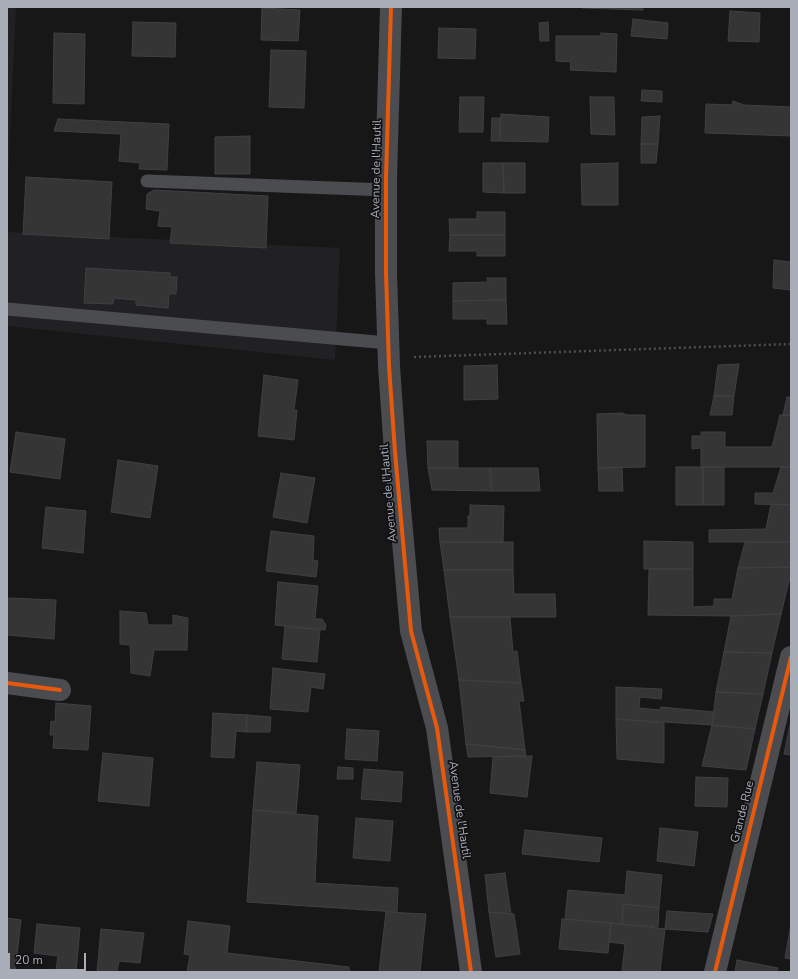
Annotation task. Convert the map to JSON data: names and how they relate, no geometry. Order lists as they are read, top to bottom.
{
  "streets": {
    "street": ["Avenue de l'Hautil", "Grande Rue"]
  },
  "scale_bar": "20 m"
}
